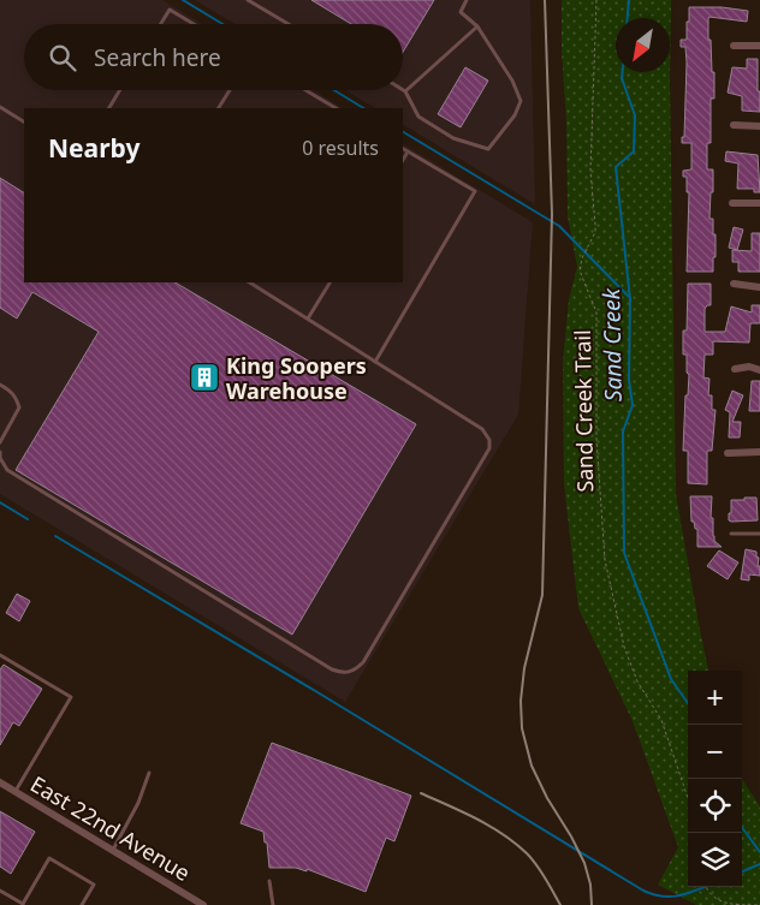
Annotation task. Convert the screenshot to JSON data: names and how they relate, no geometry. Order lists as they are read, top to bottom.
{
  "streets": {
    "street": ["East 22nd Avenue"],
    "path": ["Sand Creek Trail"]
  },
  "water": ["Sand Creek"],
  "places": {
    "building": ["King Soopers Warehouse"]
  },
  "north": "bottom left",
  "page": {
    "search": "Search here",
    "heading": ["Nearby", "0 results"],
    "map_buttons": ["+", "−"]
  }
}
